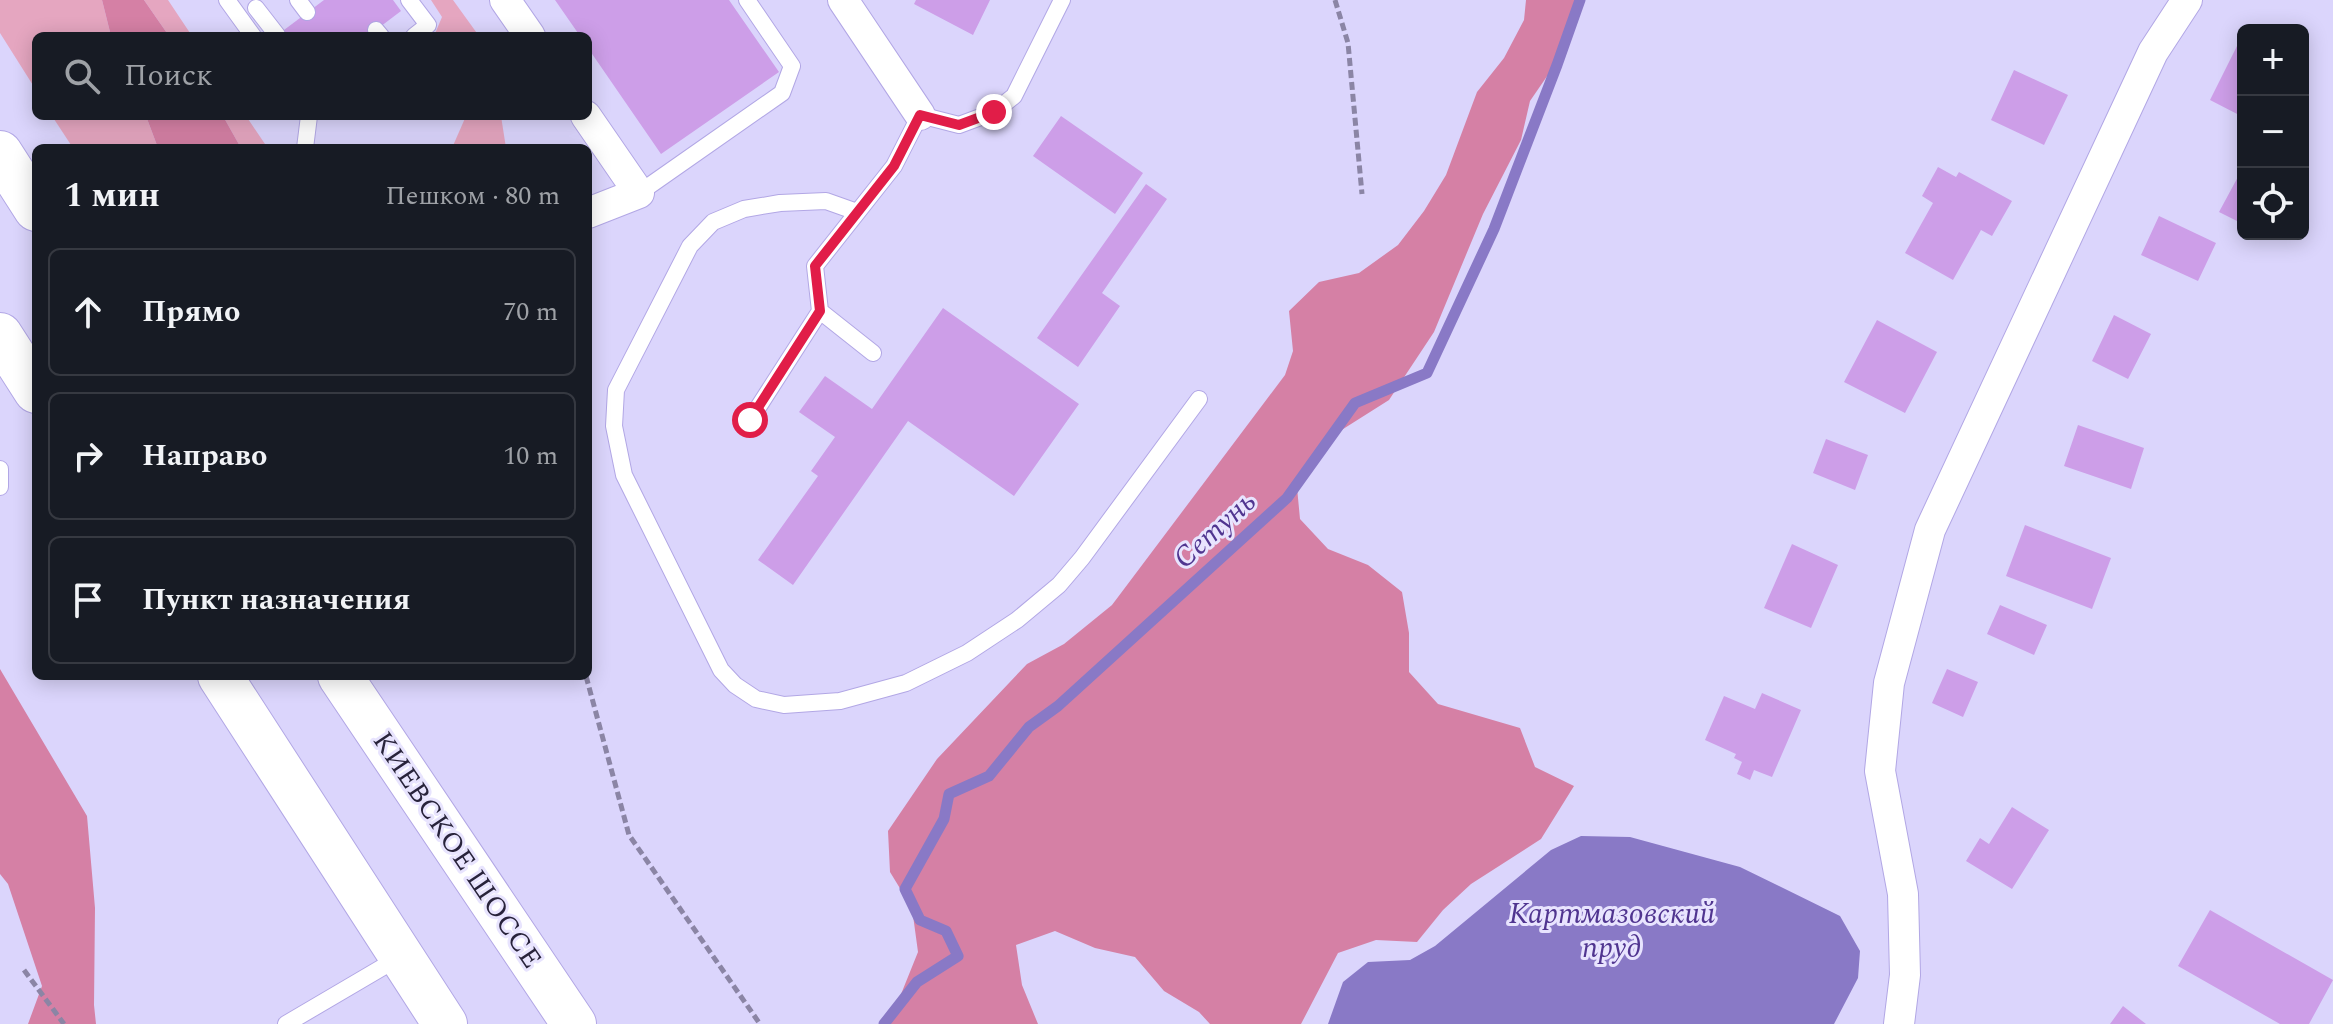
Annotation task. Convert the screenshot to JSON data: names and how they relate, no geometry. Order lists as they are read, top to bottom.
{
  "streets": {
    "highway": ["КИЕВСКОЕ ШОССЕ"]
  },
  "water": ["Сетунь", "Картмазовский пруд"],
  "page": {
    "map_buttons": ["+", "−"],
    "search": "Поиск",
    "heading": ["1 мин", "Пешком · 80 m"],
    "list": [
      ["Прямо", "70 m"],
      ["Направо", "10 m"],
      "Пункт назначения"
    ]
  }
}
